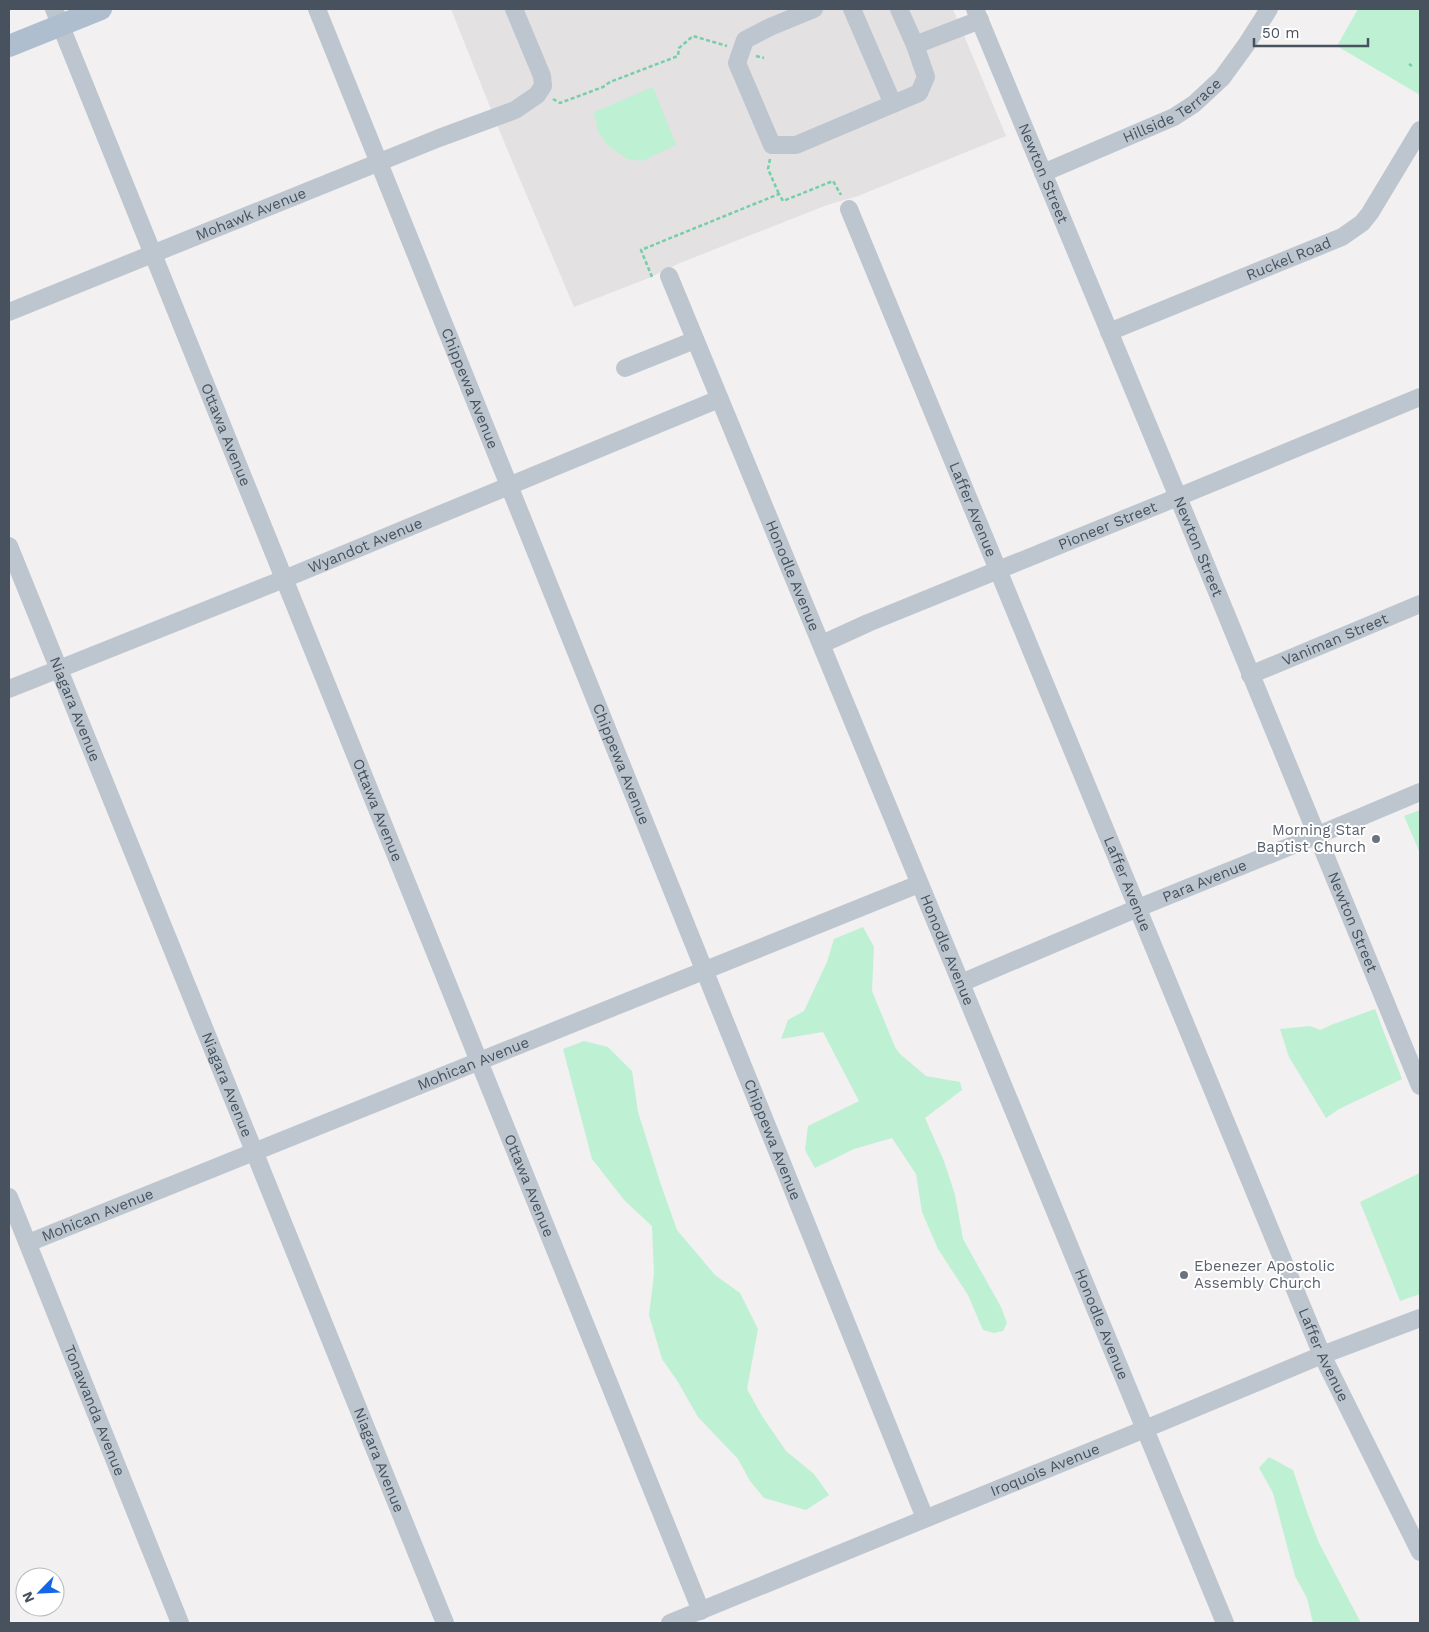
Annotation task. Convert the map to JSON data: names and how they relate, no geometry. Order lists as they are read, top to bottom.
{
  "streets": {
    "street": [
      "Hillside Terrace",
      "Newton Street",
      "Mohawk Avenue",
      "Ruckel Road",
      "Chippewa Avenue",
      "Ottawa Avenue",
      "Laffer Avenue",
      "Pioneer Street",
      "Wyandot Avenue",
      "Honodle Avenue",
      "Vaniman Street",
      "Niagara Avenue",
      "Para Avenue",
      "Mohican Avenue",
      "Tonawanda Avenue",
      "Iroquois Avenue"
    ]
  },
  "crossings": [
    ["Hillside Terrace", "Newton Street"],
    ["Newton Street", "Ruckel Road"],
    ["Newton Street", "Pioneer Street"],
    ["Newton Street", "Vaniman Street"],
    ["Newton Street", "Para Avenue"],
    ["Mohawk Avenue", "Chippewa Avenue"],
    ["Mohawk Avenue", "Ottawa Avenue"],
    ["Chippewa Avenue", "Wyandot Avenue"],
    ["Chippewa Avenue", "Mohican Avenue"],
    ["Chippewa Avenue", "Iroquois Avenue"],
    ["Ottawa Avenue", "Wyandot Avenue"],
    ["Ottawa Avenue", "Mohican Avenue"],
    ["Ottawa Avenue", "Iroquois Avenue"],
    ["Laffer Avenue", "Pioneer Street"],
    ["Laffer Avenue", "Para Avenue"],
    ["Laffer Avenue", "Iroquois Avenue"],
    ["Pioneer Street", "Honodle Avenue"],
    ["Wyandot Avenue", "Honodle Avenue"],
    ["Wyandot Avenue", "Niagara Avenue"],
    ["Honodle Avenue", "Para Avenue"],
    ["Honodle Avenue", "Mohican Avenue"],
    ["Honodle Avenue", "Iroquois Avenue"],
    ["Niagara Avenue", "Mohican Avenue"],
    ["Mohican Avenue", "Tonawanda Avenue"]
  ],
  "places": ["Morning Star Baptist Church", "Ebenezer Apostolic Assembly Church"],
  "scale_bar": "50 m",
  "north": "bottom left"
}
